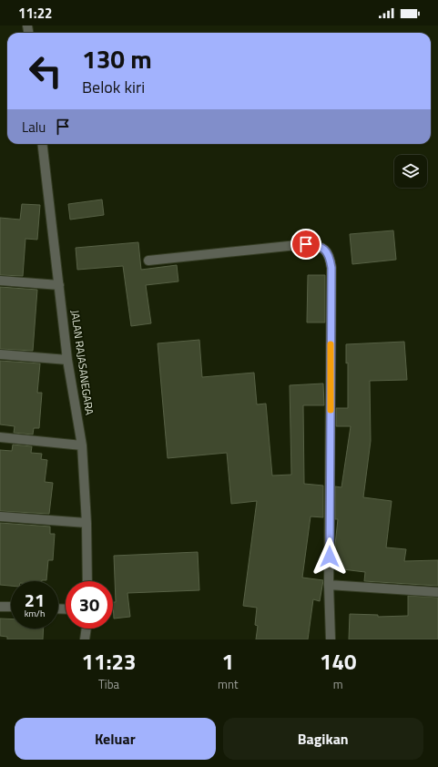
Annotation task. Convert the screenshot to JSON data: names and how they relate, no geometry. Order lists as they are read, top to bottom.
{
  "streets": {
    "street": ["JALAN RAJASANEGARA"]
  },
  "page": {
    "status": "11:22",
    "turn": ["130 m", "Belok kiri"],
    "then": "Lalu",
    "speed": "21 km/h",
    "limit": "30",
    "eta": [
      "11:23",
      "Tiba",
      "1",
      "mnt",
      "140",
      "m"
    ],
    "buttons": ["Keluar", "Bagikan"]
  }
}
